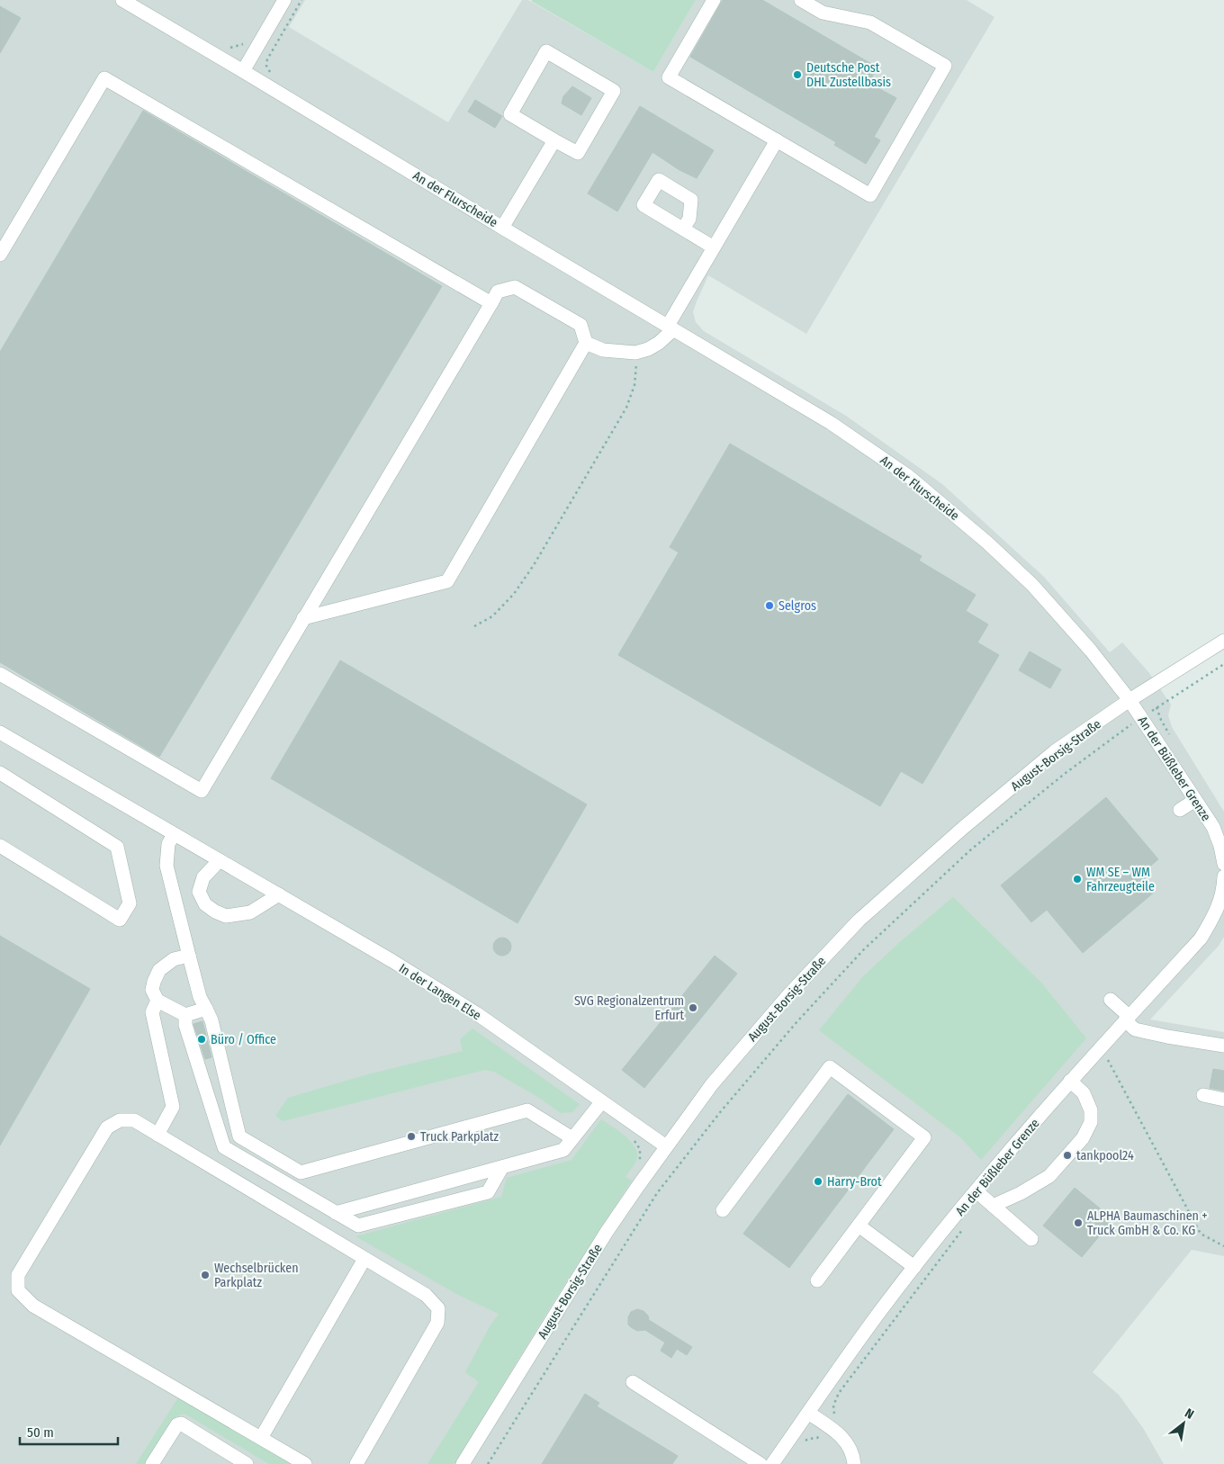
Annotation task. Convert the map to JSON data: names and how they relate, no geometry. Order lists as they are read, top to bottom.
{
  "streets": {
    "street": [
      "An der Flurscheide",
      "August-Borsig-Straße",
      "An der Büßleber Grenze",
      "In der Langen Else"
    ]
  },
  "crossings": [
    ["An der Flurscheide", "August-Borsig-Straße"],
    ["An der Flurscheide", "An der Büßleber Grenze"],
    ["August-Borsig-Straße", "An der Büßleber Grenze"],
    ["August-Borsig-Straße", "In der Langen Else"]
  ],
  "places": [
    "Deutsche Post DHL Zustellbasis",
    "Selgros",
    "WM SE – WM Fahrzeugteile",
    "SVG Regionalzentrum Erfurt",
    "Büro / Office",
    "Truck Parkplatz",
    "tankpool24",
    "Harry-Brot",
    "ALPHA Baumaschinen + Truck GmbH & Co. KG",
    "Wechselbrücken Parkplatz"
  ],
  "scale_bar": "50 m",
  "north": "top right"
}
